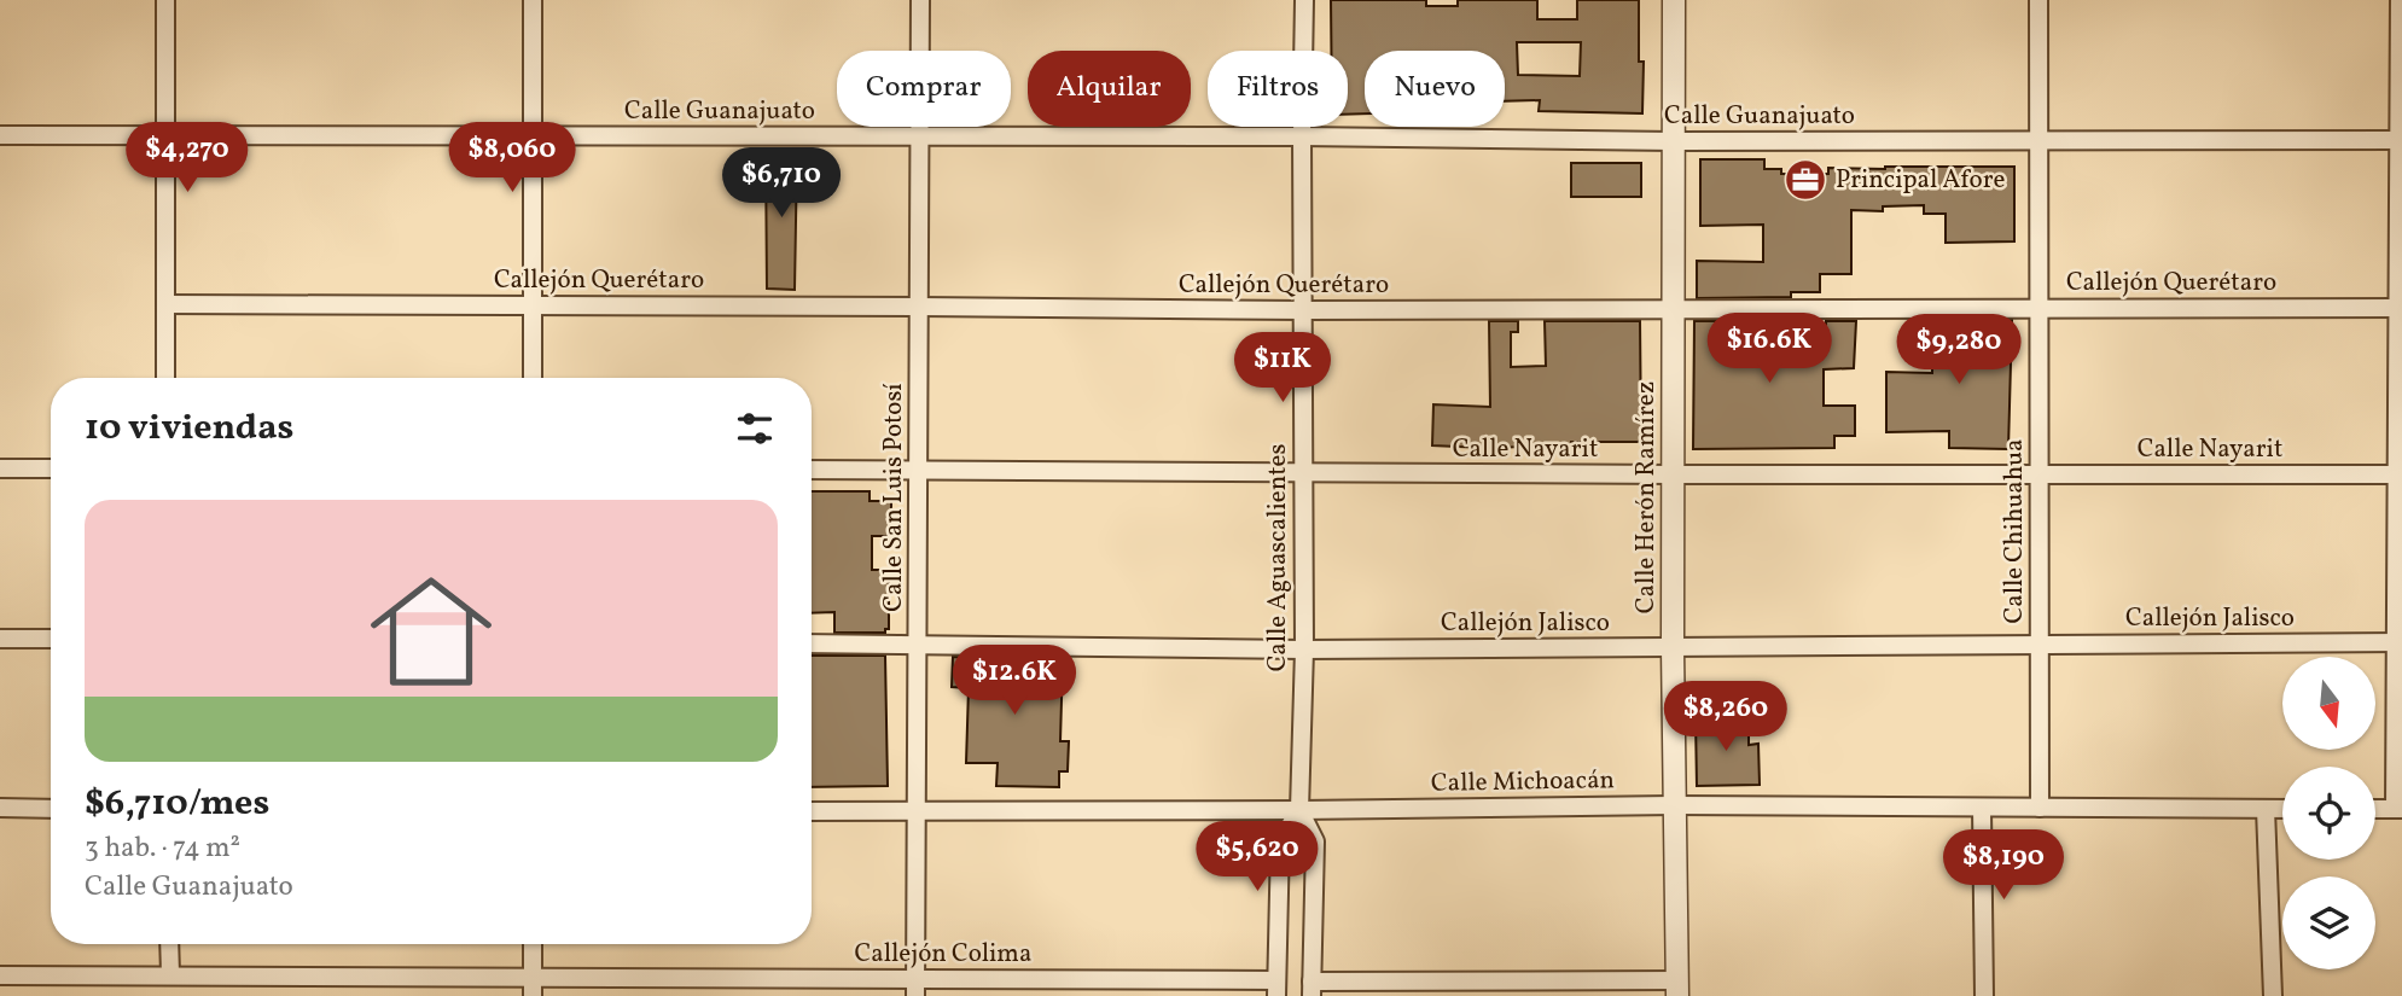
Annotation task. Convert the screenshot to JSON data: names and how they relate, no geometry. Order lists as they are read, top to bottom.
{
  "streets": {
    "street": [
      "Calle Guanajuato",
      "Callejón Querétaro",
      "Calle Nayarit",
      "Calle San Luis Potosí",
      "Calle Herón Ramírez",
      "Calle Chihuahua",
      "Calle Aguascalientes",
      "Callejón Jalisco",
      "Calle Michoacán",
      "Callejón Colima"
    ]
  },
  "crossings": [
    ["Calle Guanajuato", "Calle San Luis Potosí"],
    ["Calle Guanajuato", "Calle Herón Ramírez"],
    ["Calle Guanajuato", "Calle Chihuahua"],
    ["Calle Guanajuato", "Calle Aguascalientes"],
    ["Callejón Querétaro", "Calle San Luis Potosí"],
    ["Callejón Querétaro", "Calle Herón Ramírez"],
    ["Callejón Querétaro", "Calle Chihuahua"],
    ["Callejón Querétaro", "Calle Aguascalientes"],
    ["Calle Nayarit", "Calle San Luis Potosí"],
    ["Calle Nayarit", "Calle Herón Ramírez"],
    ["Calle Nayarit", "Calle Chihuahua"],
    ["Calle Nayarit", "Calle Aguascalientes"],
    ["Calle San Luis Potosí", "Callejón Jalisco"],
    ["Calle San Luis Potosí", "Calle Michoacán"],
    ["Calle San Luis Potosí", "Callejón Colima"],
    ["Calle Herón Ramírez", "Callejón Jalisco"],
    ["Calle Herón Ramírez", "Calle Michoacán"],
    ["Calle Chihuahua", "Callejón Jalisco"],
    ["Calle Chihuahua", "Calle Michoacán"],
    ["Calle Aguascalientes", "Callejón Jalisco"],
    ["Calle Aguascalientes", "Calle Michoacán"],
    ["Calle Aguascalientes", "Callejón Colima"]
  ],
  "places": {
    "office": ["Principal Afore"]
  },
  "north": "bottom",
  "page": {
    "chip": [
      "Comprar",
      "Alquilar",
      "Filtros",
      "Nuevo"
    ],
    "price": [
      "$4,270",
      "$8,060",
      "$6,710",
      "$16.6K",
      "$9,280",
      "$11K",
      "$12.6K",
      "$8,260",
      "$5,620",
      "$8,190"
    ],
    "heading": "10 viviendas",
    "list": [
      {
        "name": "$6,710/mes",
        "note": "3 hab. · 74 m² · Calle Guanajuato"
      }
    ]
  }
}
